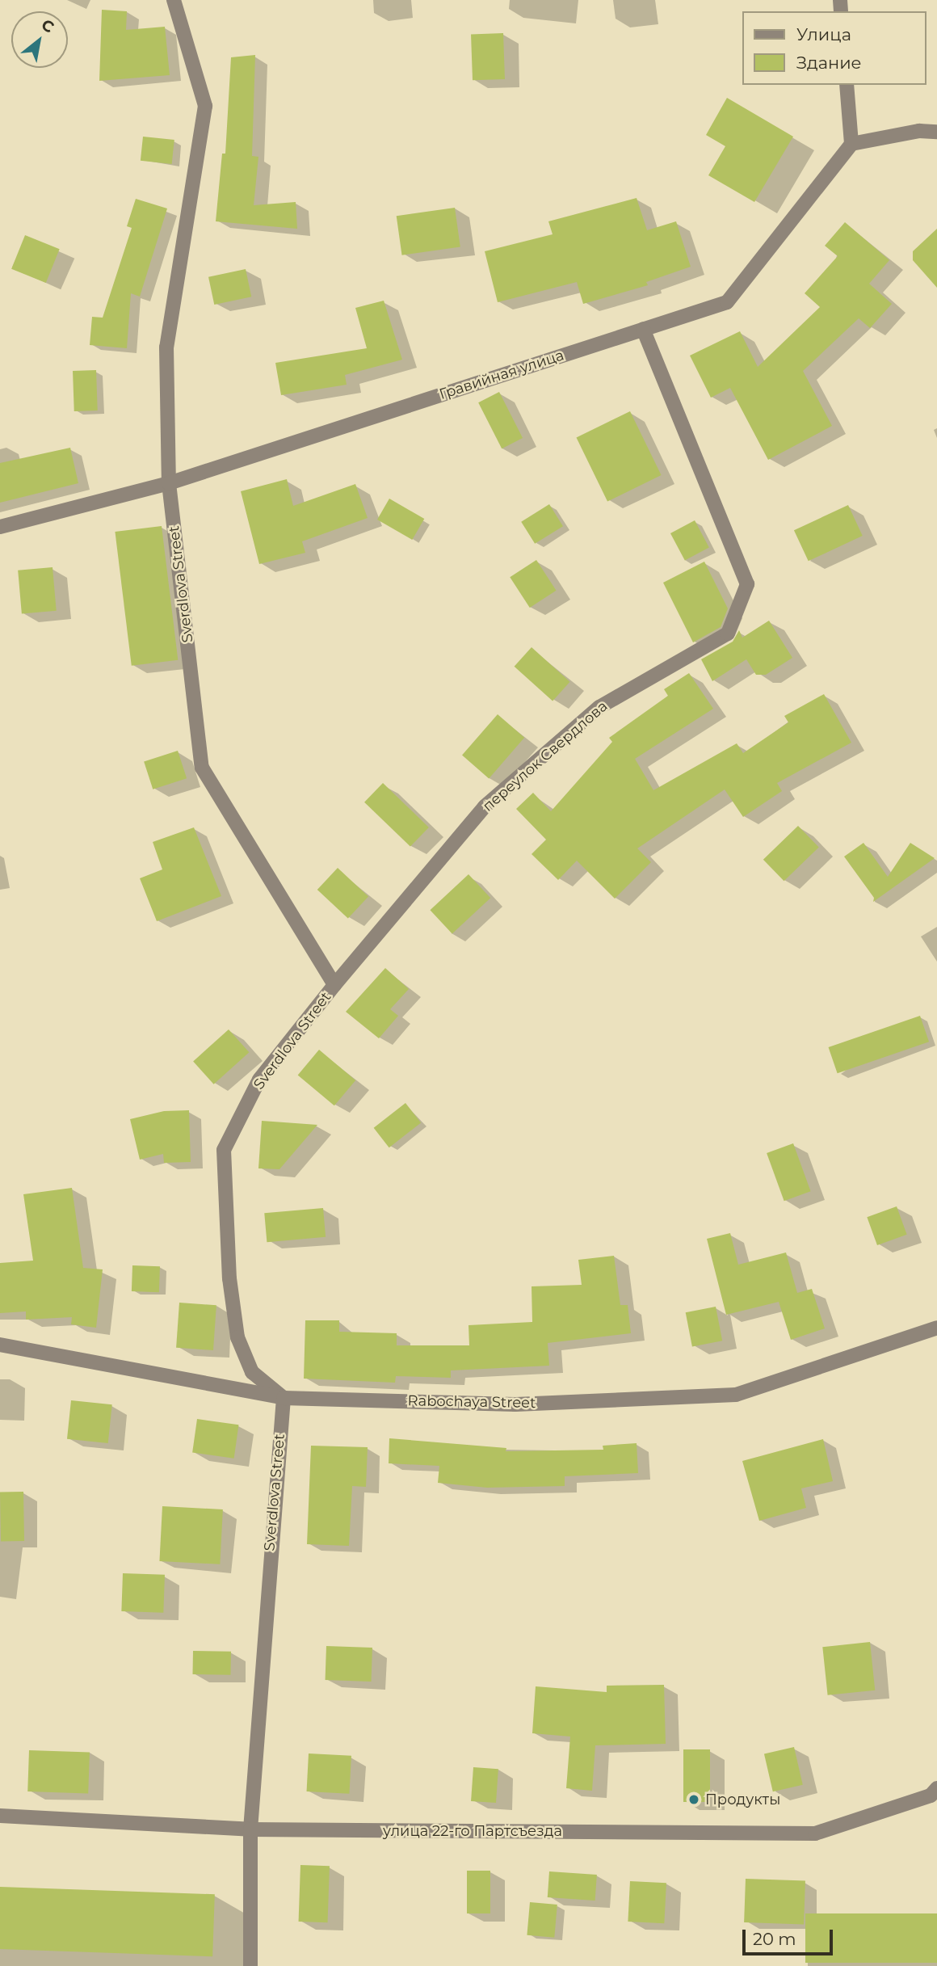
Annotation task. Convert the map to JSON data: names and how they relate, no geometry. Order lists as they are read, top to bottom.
{
  "streets": {
    "street": [
      "Гравийная улица",
      "Sverdlova Street",
      "переулок Свердлова",
      "Rabochaya Street",
      "улица 22-го Партсъезда"
    ]
  },
  "crossings": [
    ["Гравийная улица", "Sverdlova Street"],
    ["Гравийная улица", "переулок Свердлова"],
    ["Sverdlova Street", "переулок Свердлова"],
    ["Sverdlova Street", "Rabochaya Street"],
    ["Sverdlova Street", "улица 22-го Партсъезда"]
  ],
  "places": ["Продукты"],
  "legend": ["Улица", "Здание"],
  "scale_bar": "20 m",
  "north": "top right"
}
